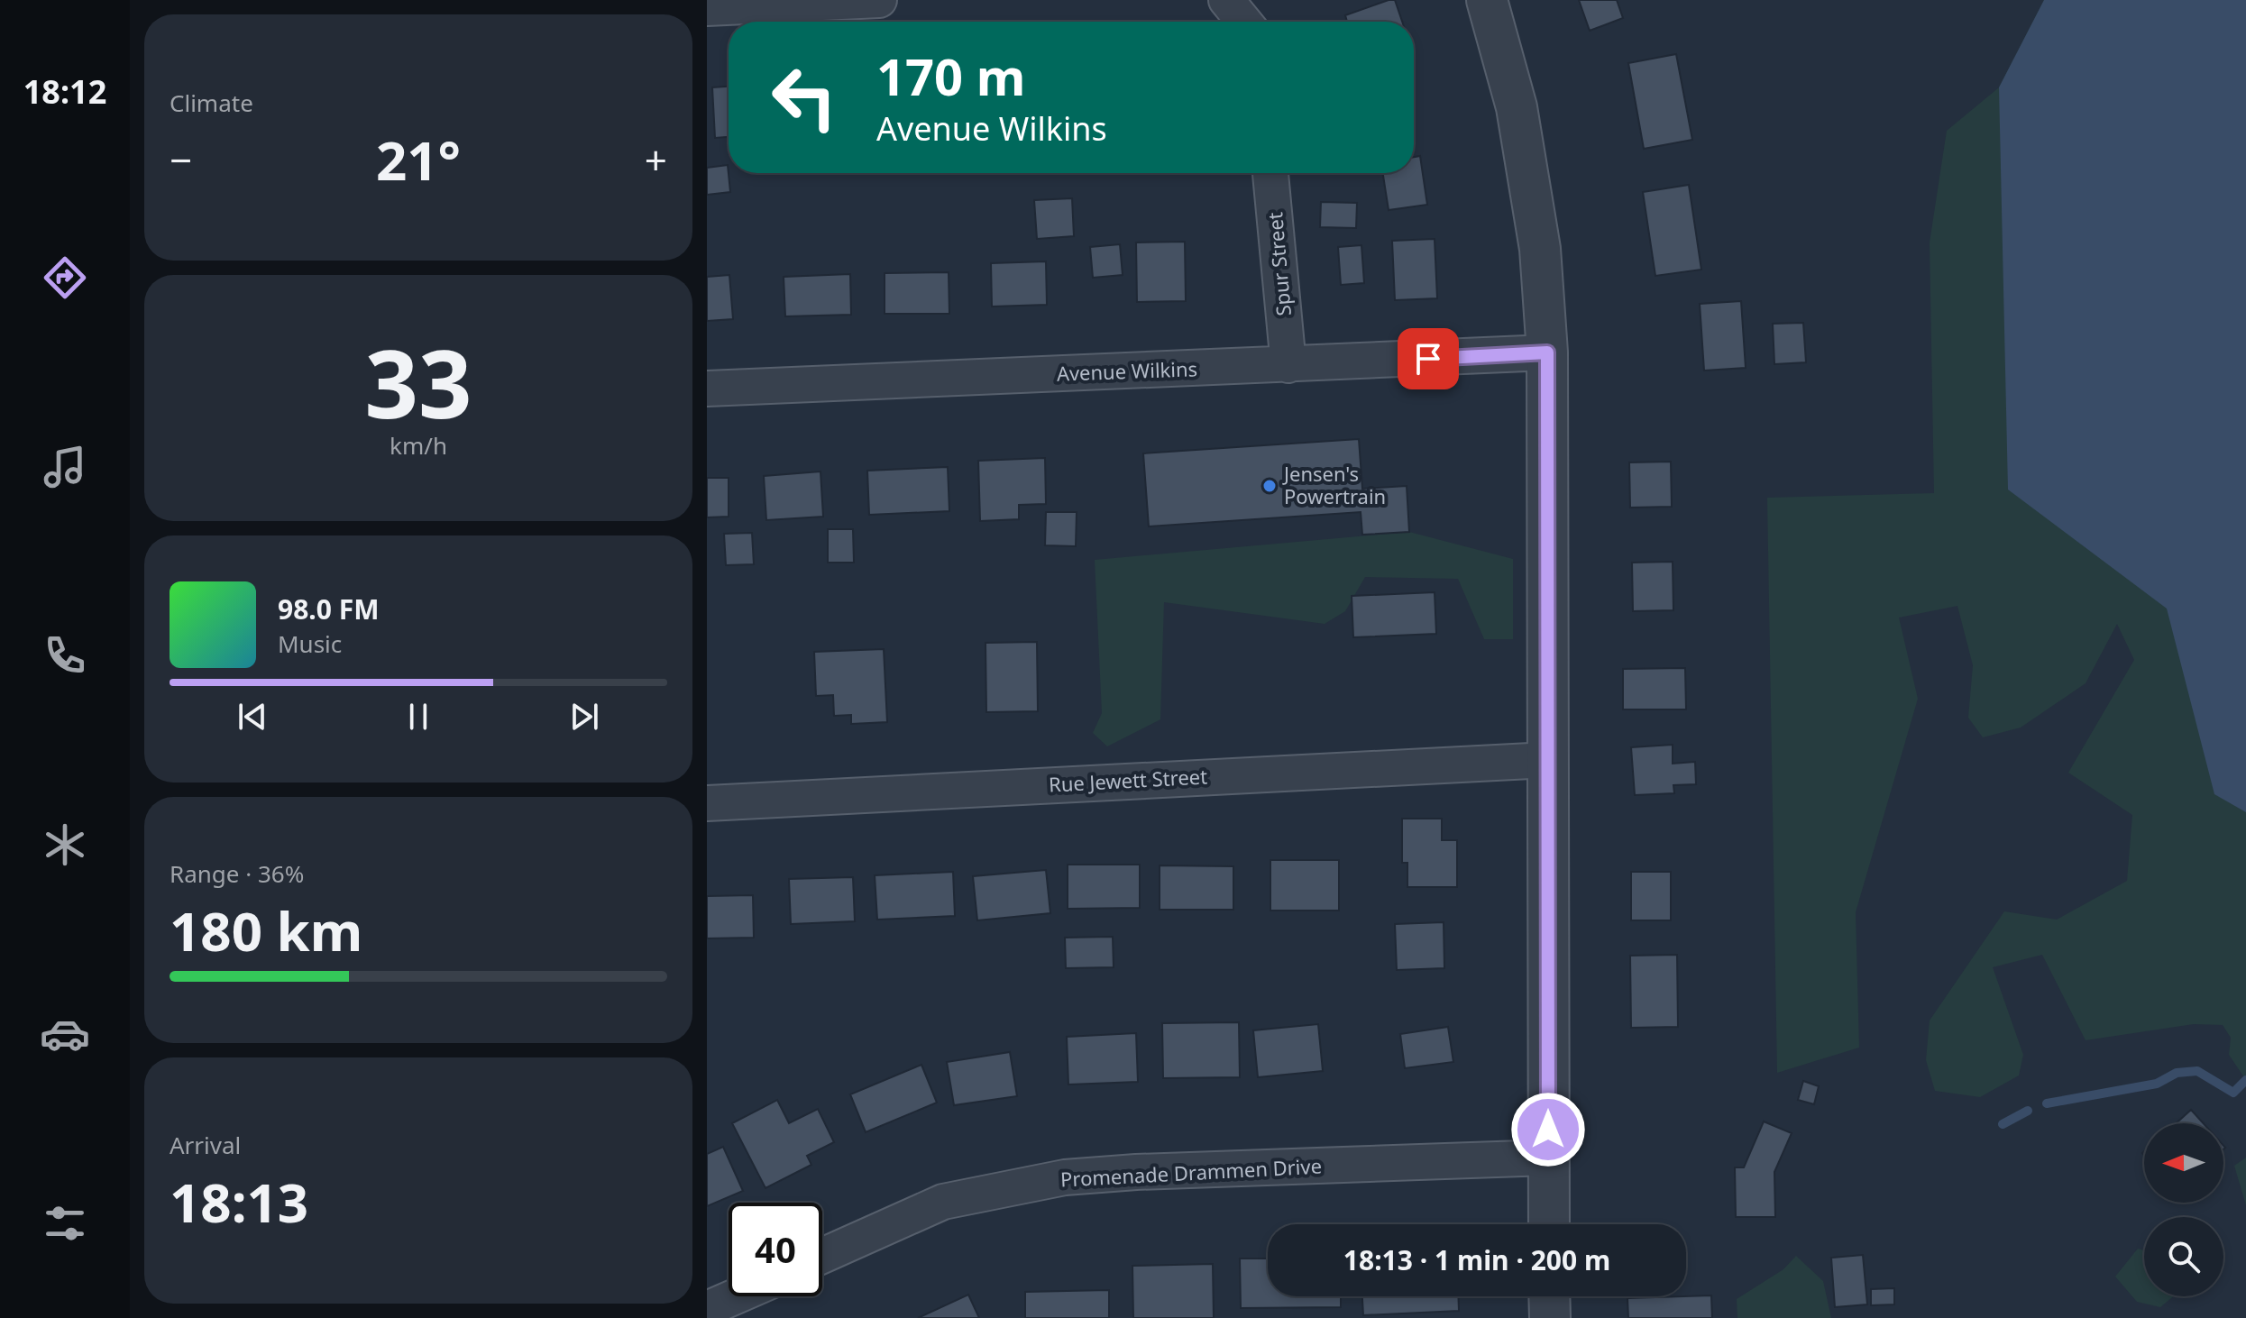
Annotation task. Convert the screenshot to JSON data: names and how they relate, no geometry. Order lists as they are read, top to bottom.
{
  "streets": {
    "street": [
      "Spur Street",
      "Avenue Wilkins",
      "Rue Jewett Street",
      "Promenade Drammen Drive"
    ]
  },
  "crossings": [
    ["Spur Street", "Avenue Wilkins"]
  ],
  "places": ["Jensen's Powertrain"],
  "north": "left",
  "page": {
    "tabs": "18:12",
    "tile": [
      "Climate",
      ["33", "km/h"],
      ["Range · 36%", "180 km"],
      ["Arrival", "18:13"]
    ],
    "turn": ["170 m", "Avenue Wilkins"],
    "heat": ["−", "21°", "+"],
    "song": ["98.0 FM", "Music"],
    "limit": "40",
    "trip": "18:13 · 1 min · 200 m"
  }
}
